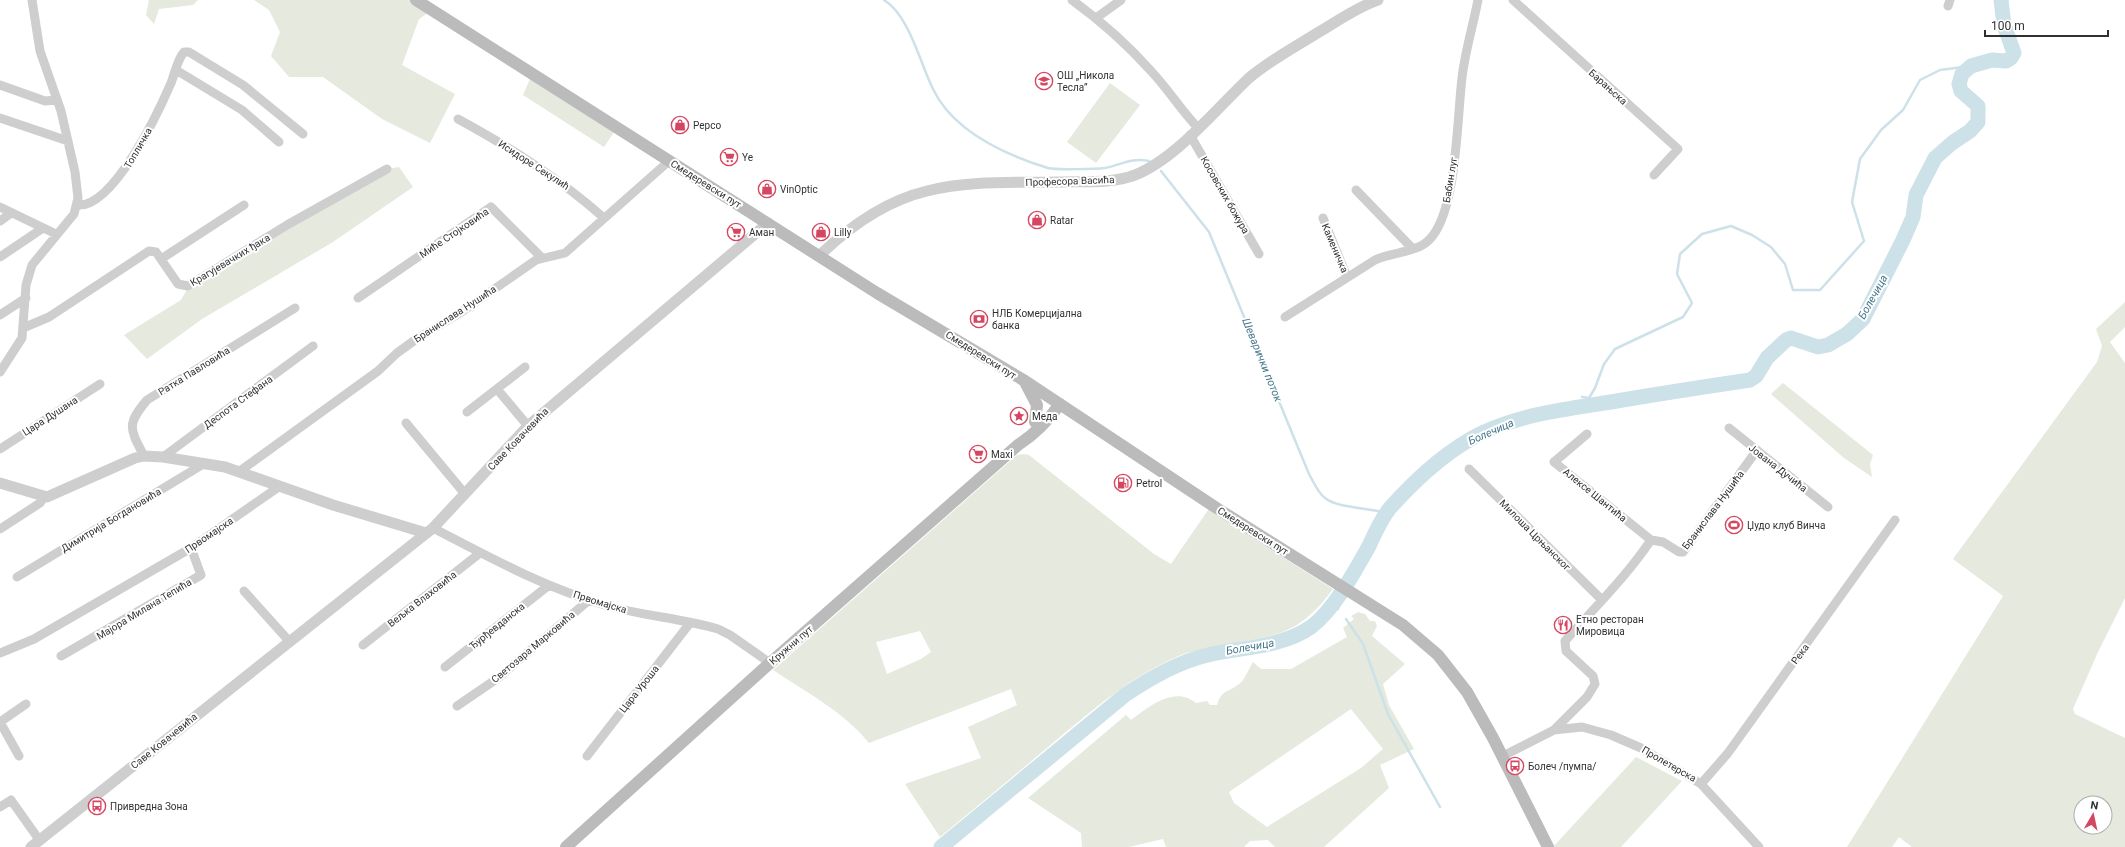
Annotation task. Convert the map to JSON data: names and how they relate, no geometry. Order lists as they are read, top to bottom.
{
  "streets": {
    "main road": ["Смедеревски пут", "Кружни пут"],
    "street": [
      "Барањска",
      "Топличка",
      "Исидоре Секулић",
      "Бабин луг",
      "Професора Васића",
      "Косовских божура",
      "Миће Стојковића",
      "Каменичка",
      "Крагујевачких ђака",
      "Бранислава Нушића",
      "Ратка Павловића",
      "Деспота Стефана",
      "Цара Душана",
      "Саве Ковачевића",
      "Јована Дучића",
      "Алексе Шантића",
      "Димитрија Богдановића",
      "Првомајска",
      "Милоша Црњанског",
      "Вељка Влаховића",
      "Мајора Милана Тепића",
      "Ђурђевданска",
      "Светозара Марковића",
      "Река",
      "Цара Уроша",
      "Пролетерска"
    ]
  },
  "crossings": [
    ["Исидоре Секулић", "Бранислава Нушића"],
    ["Бабин луг", "Каменичка"],
    ["Професора Васића", "Смедеревски пут"],
    ["Професора Васића", "Косовских божура"],
    ["Смедеревски пут", "Бранислава Нушића"],
    ["Смедеревски пут", "Саве Ковачевића"],
    ["Смедеревски пут", "Кружни пут"],
    ["Миће Стојковића", "Бранислава Нушића"],
    ["Бранислава Нушића", "Јована Дучића"],
    ["Бранислава Нушића", "Алексе Шантића"],
    ["Саве Ковачевића", "Првомајска"],
    ["Првомајска", "Вељка Влаховића"],
    ["Првомајска", "Мајора Милана Тепића"],
    ["Првомајска", "Ђурђевданска"],
    ["Првомајска", "Кружни пут"],
    ["Првомајска", "Светозара Марковића"],
    ["Првомајска", "Цара Уроша"],
    ["Река", "Пролетерска"]
  ],
  "water": ["Болечица", "Шеварички поток"],
  "places": {
    "school or university": ["ОШ „Никола Тесла”"],
    "shop": [
      "Pepco",
      "VinOptic",
      "Ratar",
      "Lilly"
    ],
    "supermarket": ["Ye", "Аман", "Maxi"],
    "bank": ["НЛБ Комерцијална банка"],
    "place": ["Меда"],
    "fuel station": ["Petrol"],
    "sports": ["Џудо клуб Винча"],
    "restaurant": ["Етно ресторан Мировица"],
    "bus stop": ["Болеч /пумпа/", "Привредна Зона"]
  },
  "scale_bar": "100 m",
  "north": "top"
}
